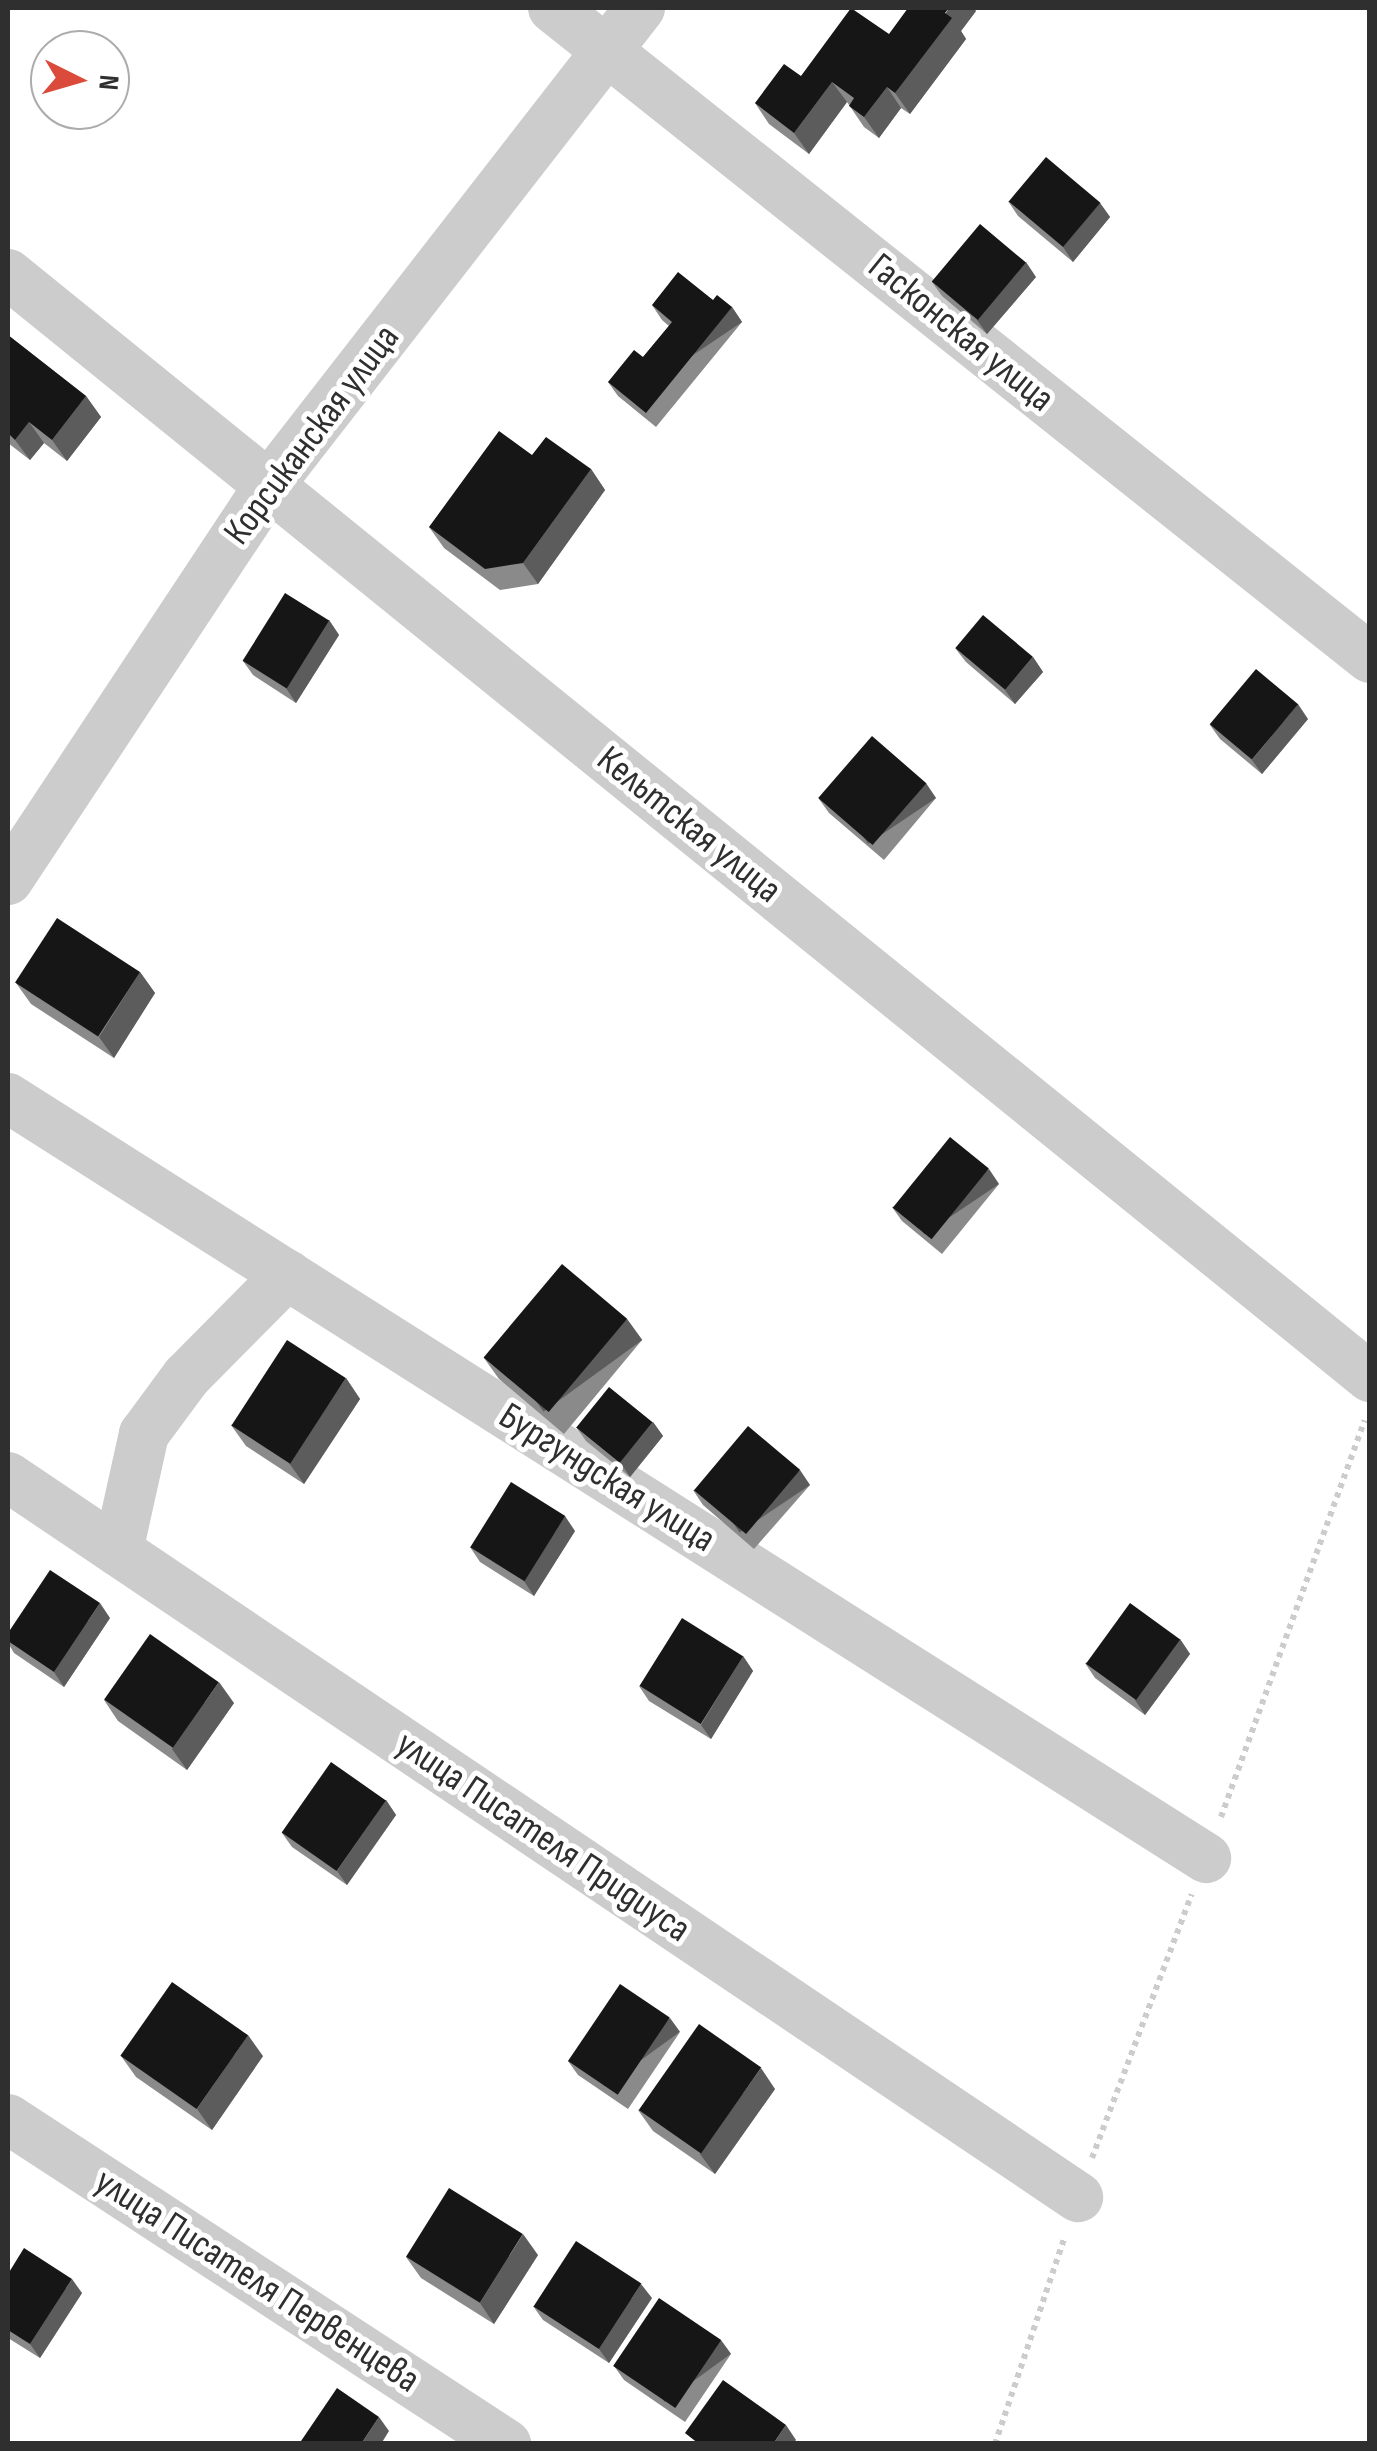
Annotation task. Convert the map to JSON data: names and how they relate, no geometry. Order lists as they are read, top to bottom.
{
  "streets": {
    "street": [
      "Гасконская улица",
      "Корсиканская улица",
      "Кельтская улица",
      "Бургундская улица",
      "улица Писателя Придиуса",
      "улица Писателя Первенцева"
    ]
  },
  "crossings": [
    ["Гасконская улица", "Корсиканская улица"],
    ["Корсиканская улица", "Кельтская улица"]
  ],
  "north": "right"
}
